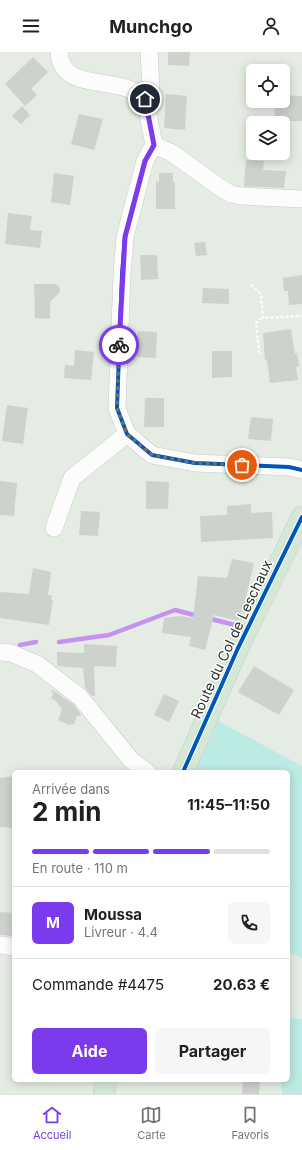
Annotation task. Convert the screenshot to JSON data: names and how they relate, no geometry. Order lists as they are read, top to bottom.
{
  "streets": {
    "main road": ["Route du Col de Leschaux"]
  },
  "page": {
    "header": "Munchgo",
    "heading": ["2 min", "Arrivée dans", "11:45–11:50"],
    "panel": [
      "Moussa",
      "Livreur · 4.4",
      "Commande #4475",
      "20.63 €"
    ],
    "bar": "En route · 110 m",
    "round": "M",
    "buttons": ["Aide", "Partager"],
    "tabs": ["Accueil", "Carte", "Favoris"]
  }
}
